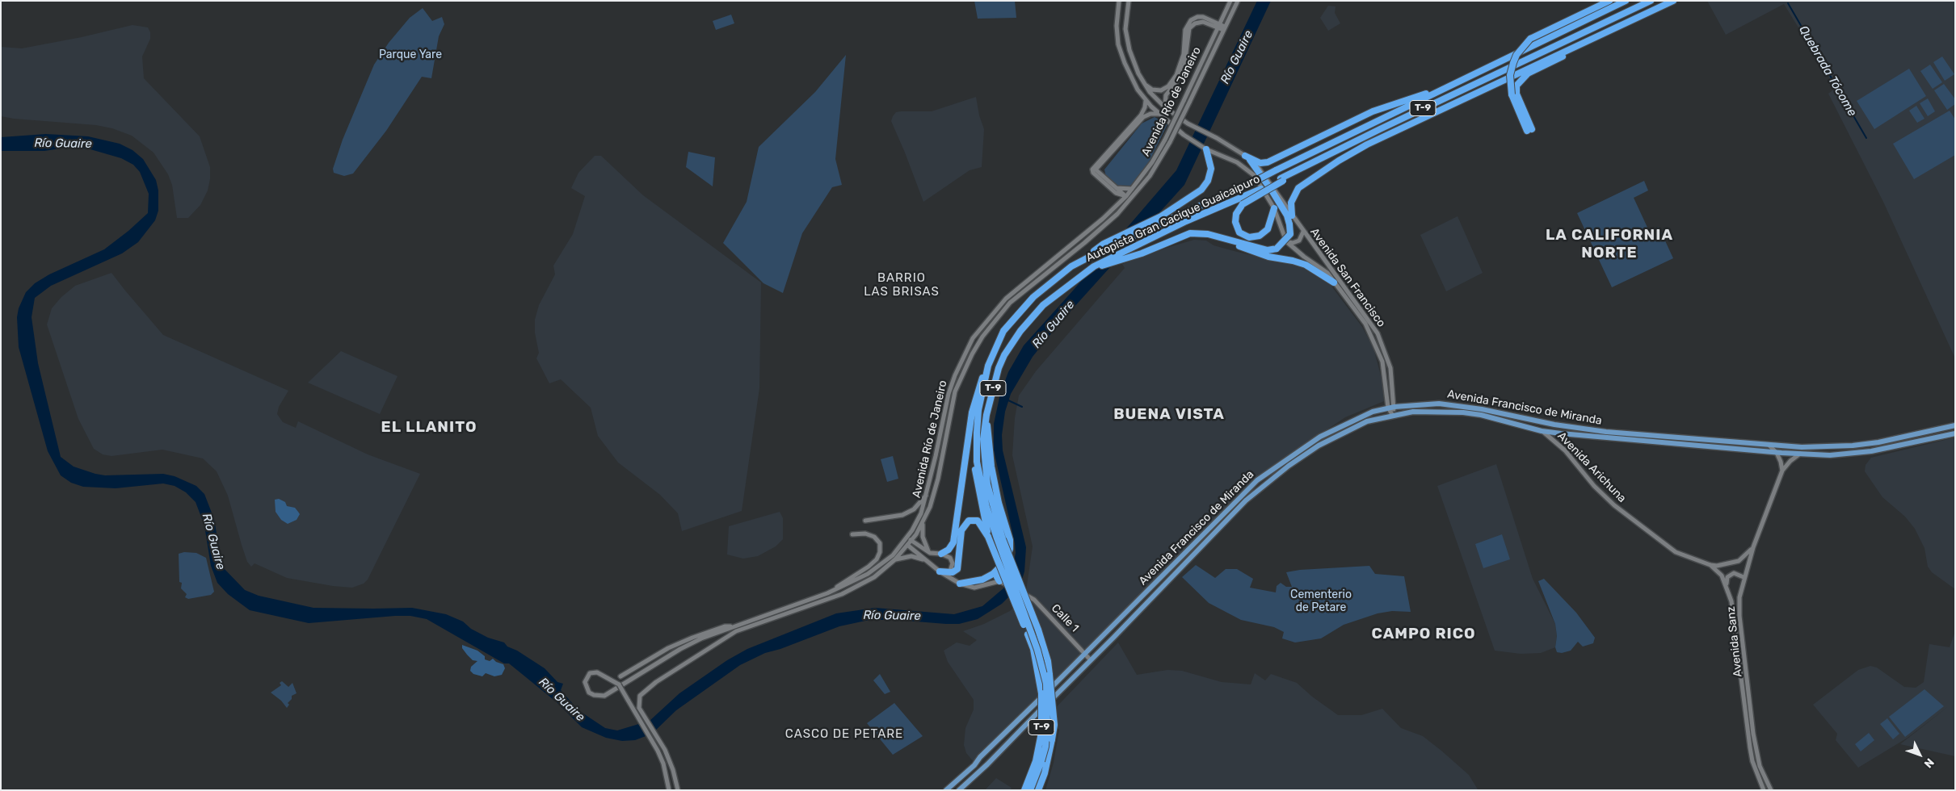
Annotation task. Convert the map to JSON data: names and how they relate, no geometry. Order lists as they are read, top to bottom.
{
  "streets": {
    "highway": ["T-9", "Autopista Gran Cacique Guaicaipuro"],
    "main road": ["Avenida Francisco de Miranda"],
    "street": [
      "Avenida Río de Janeiro",
      "Avenida San Francisco",
      "Avenida Arichuna",
      "Calle 1",
      "Avenida Sanz"
    ]
  },
  "crossings": [
    ["Avenida San Francisco", "Avenida Francisco de Miranda"],
    ["Avenida Francisco de Miranda", "Avenida Arichuna"],
    ["Avenida Francisco de Miranda", "Calle 1"],
    ["Avenida Arichuna", "Avenida Sanz"]
  ],
  "districts": [
    "LA CALIFORNIA NORTE",
    "BARRIO LAS BRISAS",
    "BUENA VISTA",
    "EL LLANITO",
    "CAMPO RICO",
    "CASCO DE PETARE"
  ],
  "water": ["Río Guaire", "Quebrada Tócome"],
  "parks": ["Parque Yare", "Cementerio de Petare"],
  "north": "bottom right"
}
